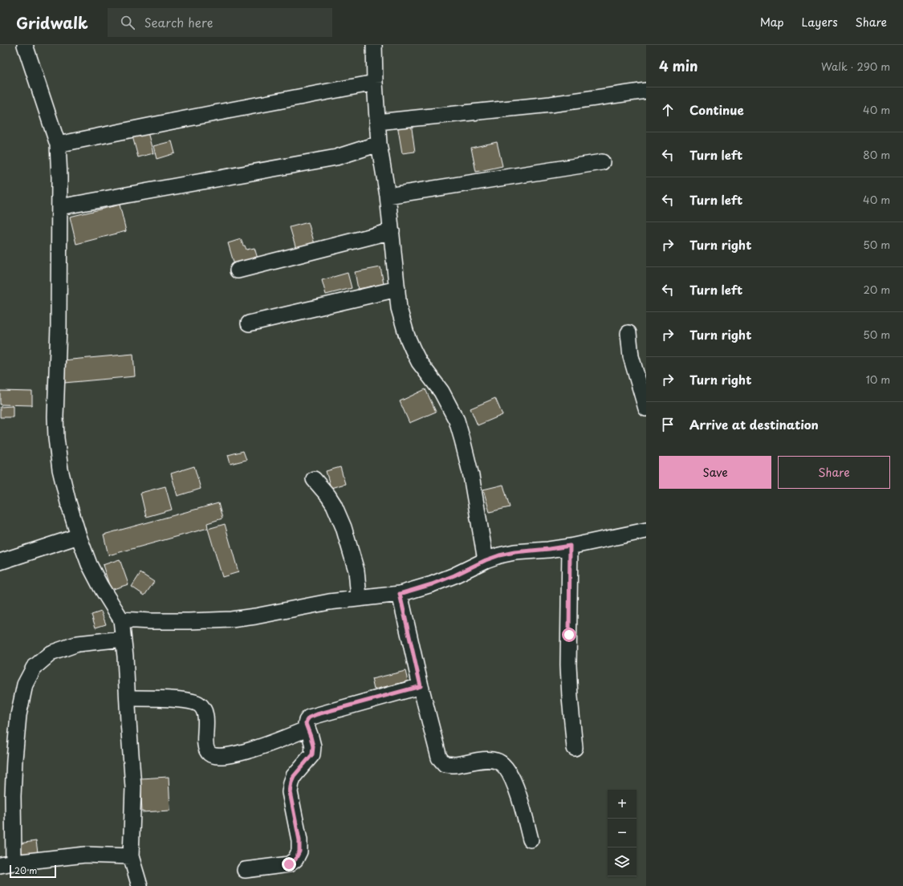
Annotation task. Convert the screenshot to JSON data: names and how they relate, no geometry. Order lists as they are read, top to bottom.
{
  "scale_bar": "20 m",
  "page": {
    "header": "Gridwalk",
    "search": "Search here",
    "nav": ["Map", "Layers", "Share"],
    "heading": ["4 min", "Walk · 290 m"],
    "list": [
      ["Continue", "40 m"],
      ["Turn left", "80 m"],
      ["Turn left", "40 m"],
      ["Turn right", "50 m"],
      ["Turn left", "20 m"],
      ["Turn right", "50 m"],
      ["Turn right", "10 m"],
      "Arrive at destination"
    ],
    "buttons": ["Save", "Share"],
    "map_buttons": ["+", "−"],
    "scale": "20 m"
  }
}
